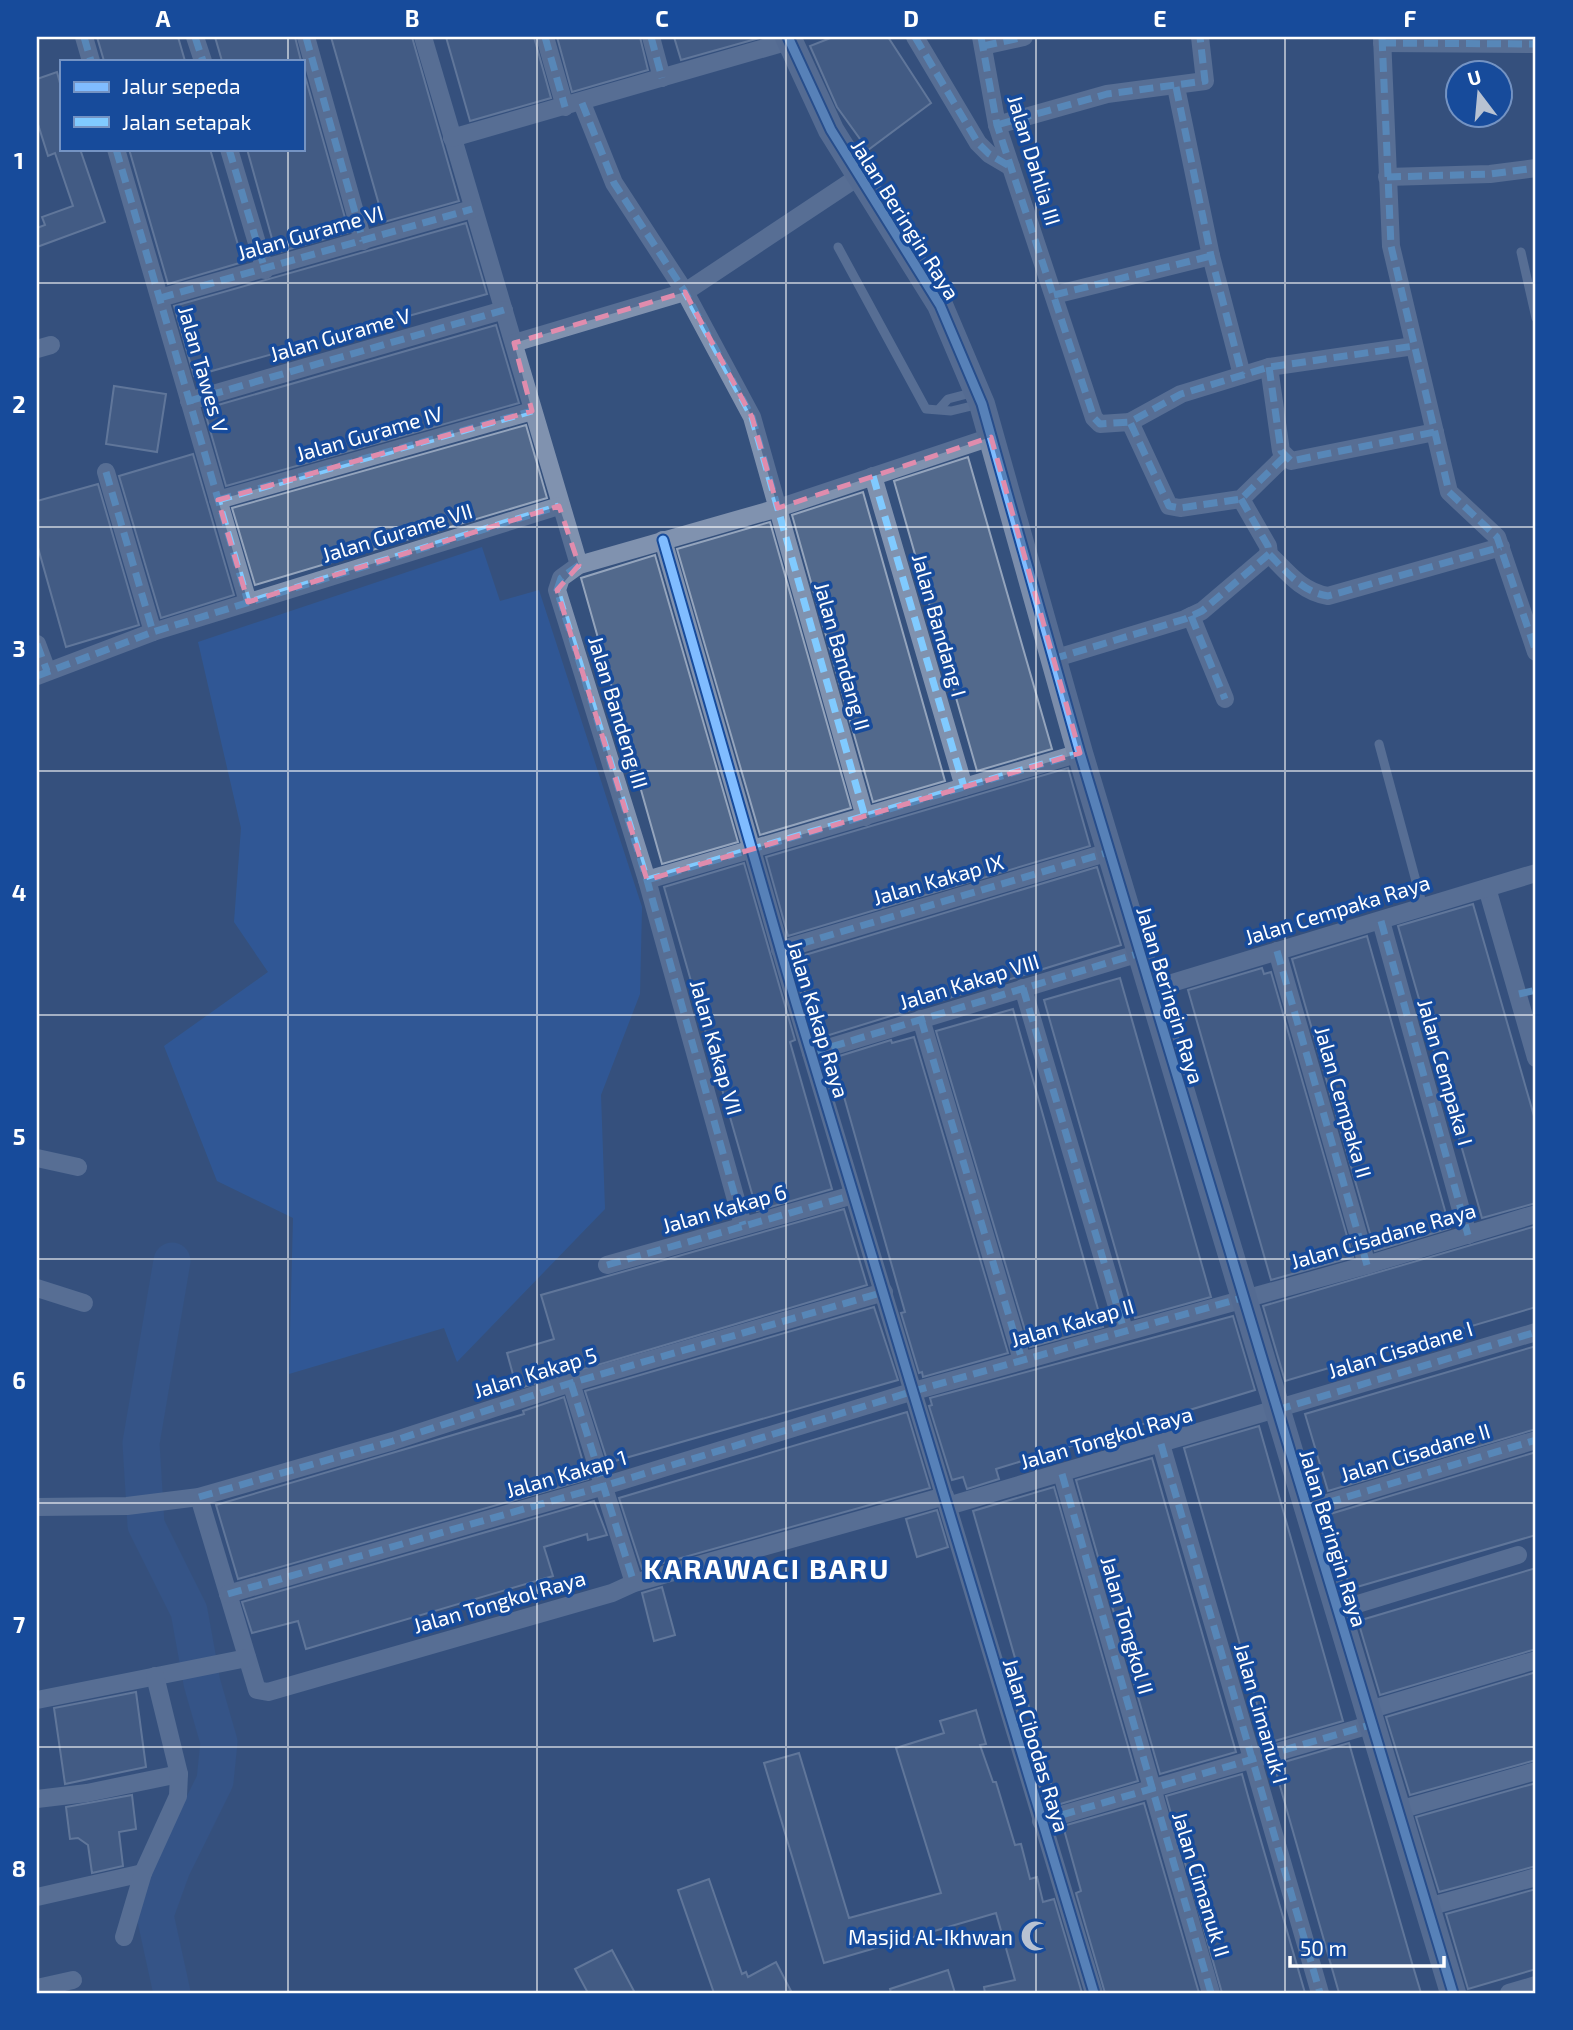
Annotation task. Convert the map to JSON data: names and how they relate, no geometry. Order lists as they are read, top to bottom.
{
  "streets": {
    "street": [
      "Jalan Dahlia III",
      "Jalan Beringin Raya",
      "Jalan Gurame VI",
      "Jalan Gurame V",
      "Jalan Tawes V",
      "Jalan Gurame IV",
      "Jalan Gurame VII",
      "Jalan Bandang I",
      "Jalan Bandang II",
      "Jalan Bandeng III",
      "Jalan Kakap IX",
      "Jalan Cempaka Raya",
      "Jalan Kakap VIII",
      "Jalan Kakap Raya",
      "Jalan Kakap VII",
      "Jalan Cempaka I",
      "Jalan Cempaka II",
      "Jalan Kakap 6",
      "Jalan Cisadane Raya",
      "Jalan Kakap II",
      "Jalan Cisadane I",
      "Jalan Kakap 5",
      "Jalan Tongkol Raya",
      "Jalan Cisadane II",
      "Jalan Kakap 1",
      "Jalan Tongkol II",
      "Jalan Cimanuk I",
      "Jalan Cibodas Raya",
      "Jalan Cimanuk II"
    ]
  },
  "crossings": [
    ["Jalan Beringin Raya", "Jalan Kakap IX"],
    ["Jalan Beringin Raya", "Jalan Cempaka Raya"],
    ["Jalan Beringin Raya", "Jalan Kakap VIII"],
    ["Jalan Beringin Raya", "Jalan Cisadane Raya"],
    ["Jalan Beringin Raya", "Jalan Kakap II"],
    ["Jalan Beringin Raya", "Jalan Cisadane I"],
    ["Jalan Beringin Raya", "Jalan Tongkol Raya"],
    ["Jalan Beringin Raya", "Jalan Cisadane II"],
    ["Jalan Gurame VI", "Jalan Tawes V"],
    ["Jalan Gurame V", "Jalan Tawes V"],
    ["Jalan Tawes V", "Jalan Gurame IV"],
    ["Jalan Tawes V", "Jalan Gurame VII"],
    ["Jalan Bandeng III", "Jalan Kakap VII"],
    ["Jalan Kakap IX", "Jalan Kakap Raya"],
    ["Jalan Cempaka Raya", "Jalan Cempaka I"],
    ["Jalan Cempaka Raya", "Jalan Cempaka II"],
    ["Jalan Kakap VIII", "Jalan Kakap Raya"],
    ["Jalan Kakap Raya", "Jalan Kakap 6"],
    ["Jalan Kakap Raya", "Jalan Kakap II"],
    ["Jalan Kakap Raya", "Jalan Kakap 5"],
    ["Jalan Kakap Raya", "Jalan Tongkol Raya"],
    ["Jalan Kakap Raya", "Jalan Kakap 1"],
    ["Jalan Kakap Raya", "Jalan Cibodas Raya"],
    ["Jalan Kakap VII", "Jalan Kakap 6"],
    ["Jalan Cempaka I", "Jalan Cisadane Raya"],
    ["Jalan Cempaka II", "Jalan Cisadane Raya"],
    ["Jalan Cisadane Raya", "Jalan Kakap II"],
    ["Jalan Kakap II", "Jalan Kakap 1"],
    ["Jalan Cisadane I", "Jalan Tongkol Raya"],
    ["Jalan Kakap 5", "Jalan Tongkol Raya"],
    ["Jalan Tongkol Raya", "Jalan Kakap 1"],
    ["Jalan Tongkol Raya", "Jalan Tongkol II"],
    ["Jalan Tongkol Raya", "Jalan Cimanuk I"],
    ["Jalan Tongkol Raya", "Jalan Cibodas Raya"],
    ["Jalan Tongkol II", "Jalan Cimanuk II"]
  ],
  "districts": ["KARAWACI BARU"],
  "places": {
    "mosque": ["Masjid Al-Ikhwan"]
  },
  "legend": ["Jalur sepeda", "Jalan setapak"],
  "scale_bar": "50 m",
  "north": "top",
  "grid": {
    "columns": [
      "A",
      "B",
      "C",
      "D",
      "E",
      "F"
    ],
    "rows": [
      "1",
      "2",
      "3",
      "4",
      "5",
      "6",
      "7",
      "8"
    ]
  }
}
